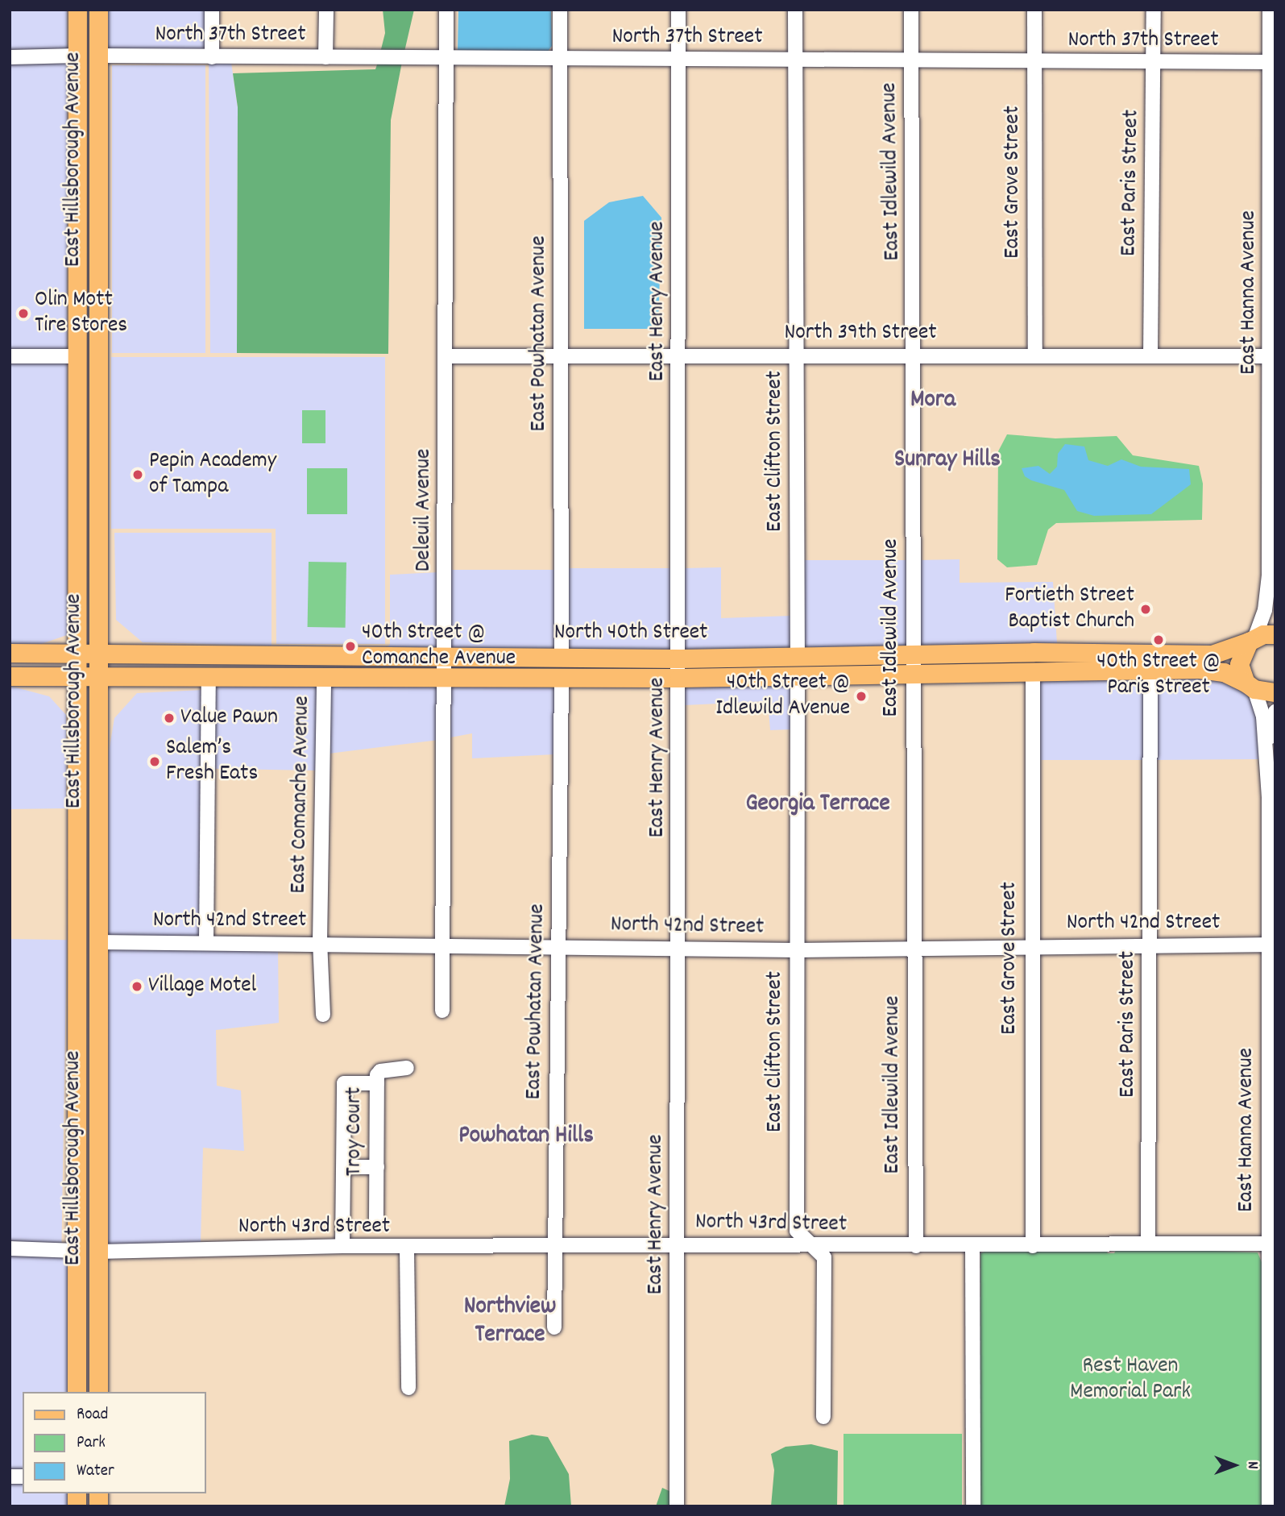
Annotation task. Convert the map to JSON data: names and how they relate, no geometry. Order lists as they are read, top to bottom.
{
  "streets": {
    "main road": ["East Hillsborough Avenue", "North 40th Street"],
    "street": [
      "North 37th Street",
      "East Idlewild Avenue",
      "East Grove Street",
      "East Paris Street",
      "East Hanna Avenue",
      "East Henry Avenue",
      "East Powhatan Avenue",
      "North 39th Street",
      "East Clifton Street",
      "Deleuil Avenue",
      "East Comanche Avenue",
      "North 42nd Street",
      "Troy Court",
      "North 43rd Street"
    ]
  },
  "crossings": [
    ["North 37th Street", "East Hillsborough Avenue"],
    ["North 37th Street", "East Idlewild Avenue"],
    ["North 37th Street", "East Grove Street"],
    ["North 37th Street", "East Paris Street"],
    ["North 37th Street", "East Hanna Avenue"],
    ["North 37th Street", "East Henry Avenue"],
    ["North 37th Street", "East Powhatan Avenue"],
    ["North 37th Street", "East Clifton Street"],
    ["North 37th Street", "Deleuil Avenue"],
    ["East Hillsborough Avenue", "North 40th Street"],
    ["East Hillsborough Avenue", "North 42nd Street"],
    ["East Hillsborough Avenue", "North 43rd Street"],
    ["East Idlewild Avenue", "North 39th Street"],
    ["East Idlewild Avenue", "North 40th Street"],
    ["East Idlewild Avenue", "North 42nd Street"],
    ["East Idlewild Avenue", "North 43rd Street"],
    ["East Grove Street", "North 39th Street"],
    ["East Grove Street", "North 40th Street"],
    ["East Grove Street", "North 42nd Street"],
    ["East Grove Street", "North 43rd Street"],
    ["East Paris Street", "North 39th Street"],
    ["East Paris Street", "North 40th Street"],
    ["East Paris Street", "North 42nd Street"],
    ["East Paris Street", "North 43rd Street"],
    ["East Hanna Avenue", "North 39th Street"],
    ["East Hanna Avenue", "North 40th Street"],
    ["East Hanna Avenue", "North 42nd Street"],
    ["East Hanna Avenue", "North 43rd Street"],
    ["East Henry Avenue", "North 39th Street"],
    ["East Henry Avenue", "North 40th Street"],
    ["East Henry Avenue", "North 42nd Street"],
    ["East Henry Avenue", "North 43rd Street"],
    ["East Powhatan Avenue", "North 39th Street"],
    ["East Powhatan Avenue", "North 40th Street"],
    ["East Powhatan Avenue", "North 42nd Street"],
    ["East Powhatan Avenue", "North 43rd Street"],
    ["North 39th Street", "East Clifton Street"],
    ["North 39th Street", "Deleuil Avenue"],
    ["East Clifton Street", "North 40th Street"],
    ["East Clifton Street", "North 42nd Street"],
    ["East Clifton Street", "North 43rd Street"],
    ["Deleuil Avenue", "North 40th Street"],
    ["Deleuil Avenue", "North 42nd Street"],
    ["North 40th Street", "East Comanche Avenue"],
    ["East Comanche Avenue", "North 42nd Street"]
  ],
  "districts": [
    "Mora",
    "Sunray Hills",
    "Georgia Terrace",
    "Powhatan Hills",
    "Northview Terrace"
  ],
  "parks": ["Rest Haven Memorial Park"],
  "places": [
    "Olin Mott Tire Stores",
    "Pepin Academy of Tampa",
    "Fortieth Street Baptist Church",
    "40th Street @ Paris Street",
    "40th Street @ Comanche Avenue",
    "40th Street @ Idlewild Avenue",
    "Value Pawn",
    "Salem’s Fresh Eats",
    "Village Motel"
  ],
  "legend": ["Road", "Park", "Water"],
  "north": "right"
}
